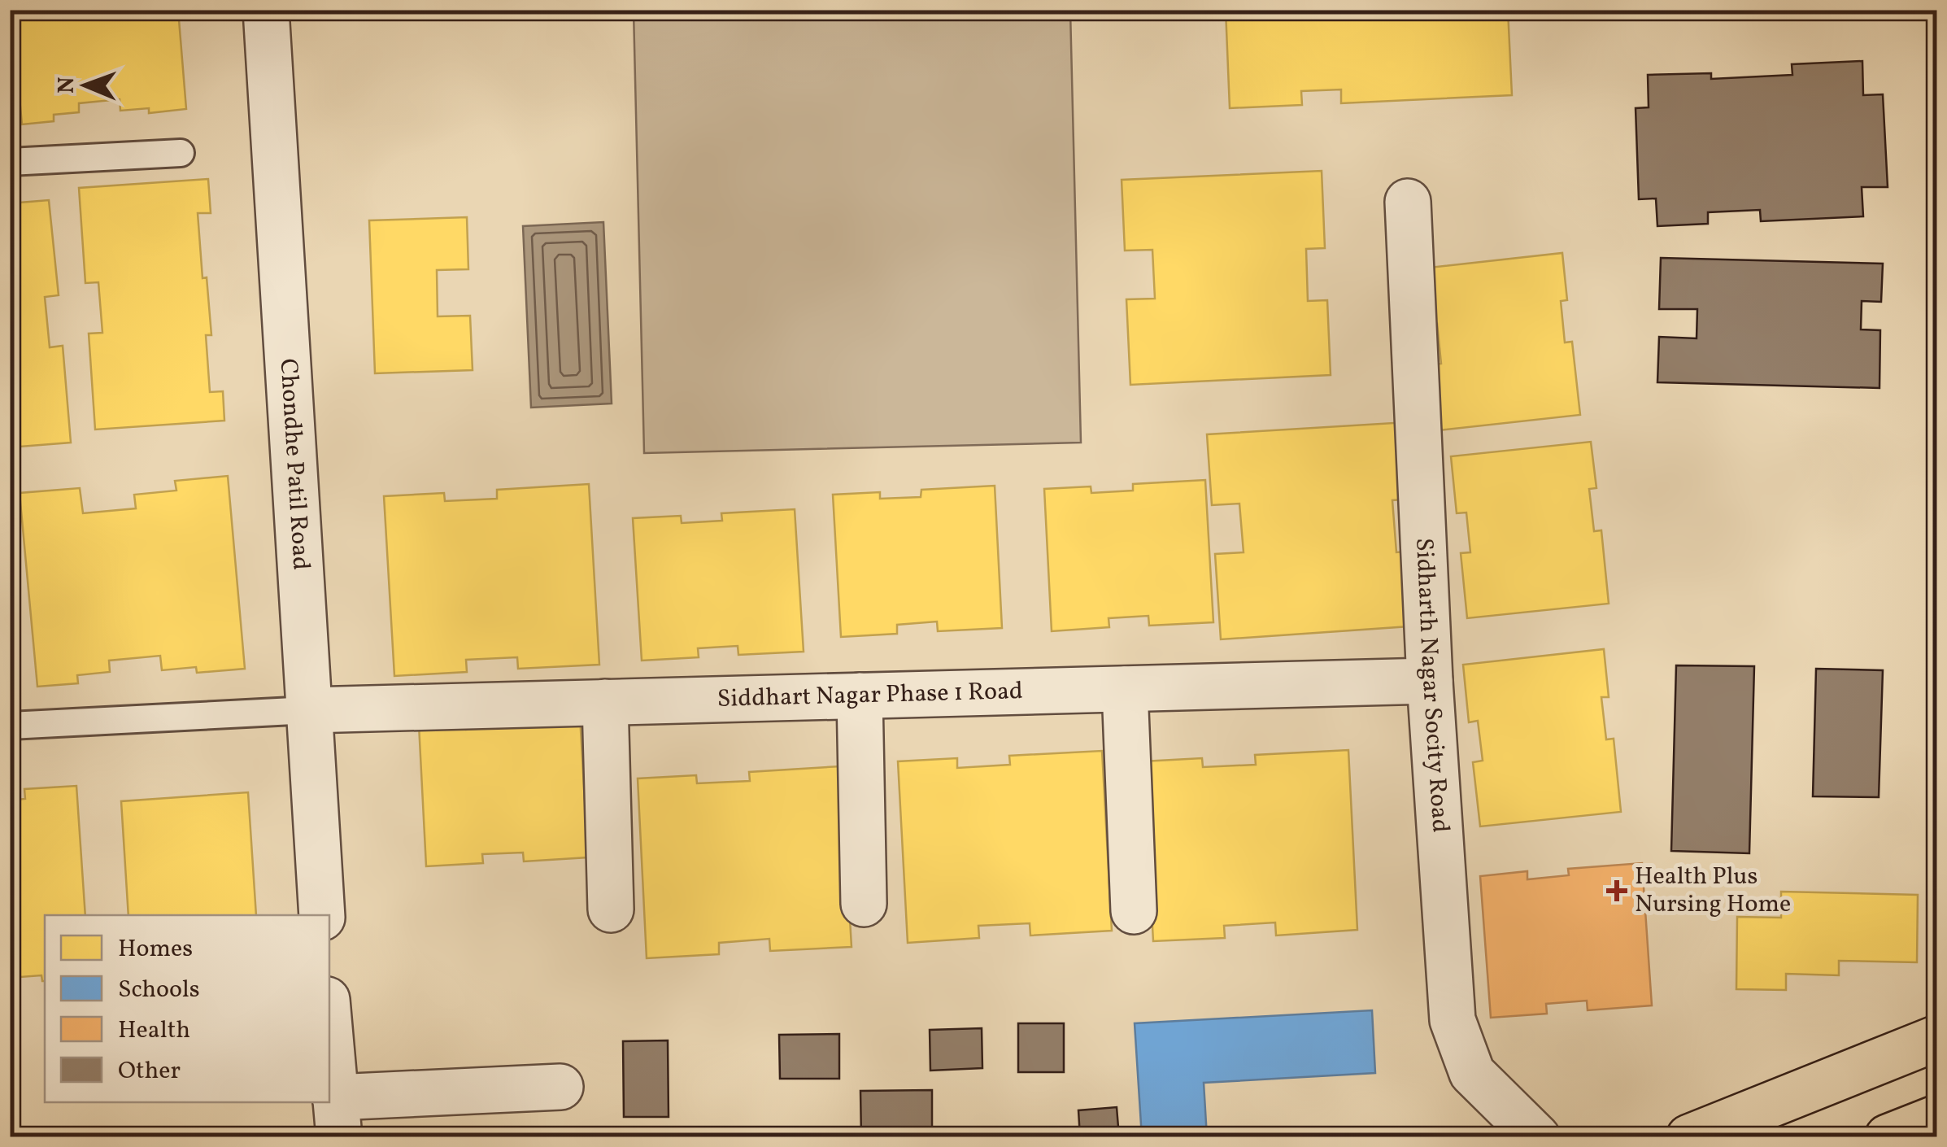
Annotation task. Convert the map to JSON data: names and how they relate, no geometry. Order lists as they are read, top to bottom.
{
  "streets": {
    "street": ["Chondhe Patil Road", "Sidharth Nagar Socity Road", "Siddhart Nagar Phase 1 Road"]
  },
  "crossings": [
    ["Chondhe Patil Road", "Siddhart Nagar Phase 1 Road"],
    ["Sidharth Nagar Socity Road", "Siddhart Nagar Phase 1 Road"]
  ],
  "places": {
    "health": ["Health Plus Nursing Home"]
  },
  "legend": [
    "Homes",
    "Schools",
    "Health",
    "Other"
  ],
  "north": "left"
}
